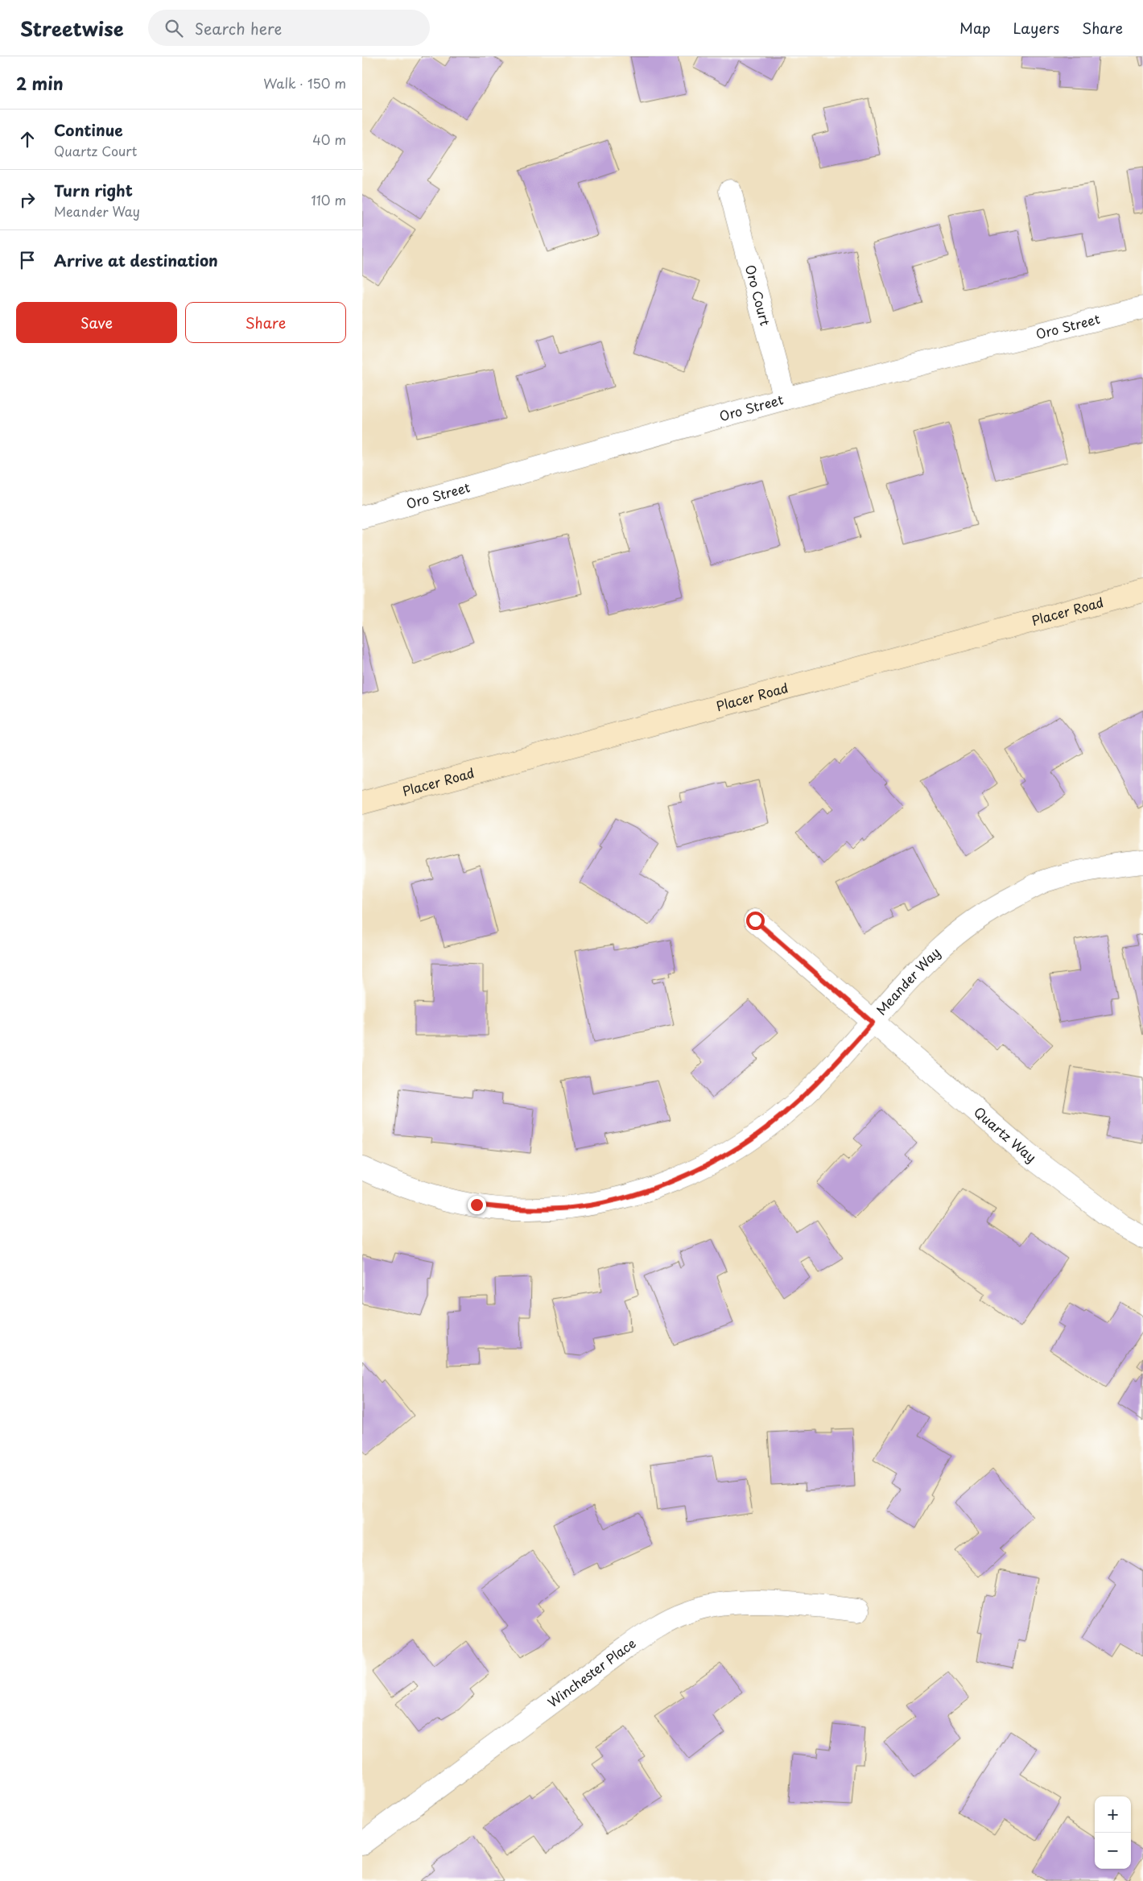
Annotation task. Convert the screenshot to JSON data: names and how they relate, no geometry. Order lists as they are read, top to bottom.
{
  "streets": {
    "main road": ["Placer Road"],
    "street": [
      "Oro Court",
      "Oro Street",
      "Meander Way",
      "Quartz Way",
      "Winchester Place"
    ]
  },
  "crossings": [
    ["Oro Court", "Oro Street"],
    ["Meander Way", "Quartz Way"]
  ],
  "page": {
    "header": "Streetwise",
    "search": "Search here",
    "nav": ["Map", "Layers", "Share"],
    "heading": ["2 min", "Walk · 150 m"],
    "list": [
      ["Continue", "Quartz Court", "40 m"],
      ["Turn right", "Meander Way", "110 m"],
      "Arrive at destination"
    ],
    "buttons": ["Save", "Share"],
    "map_buttons": ["+", "−"]
  }
}
